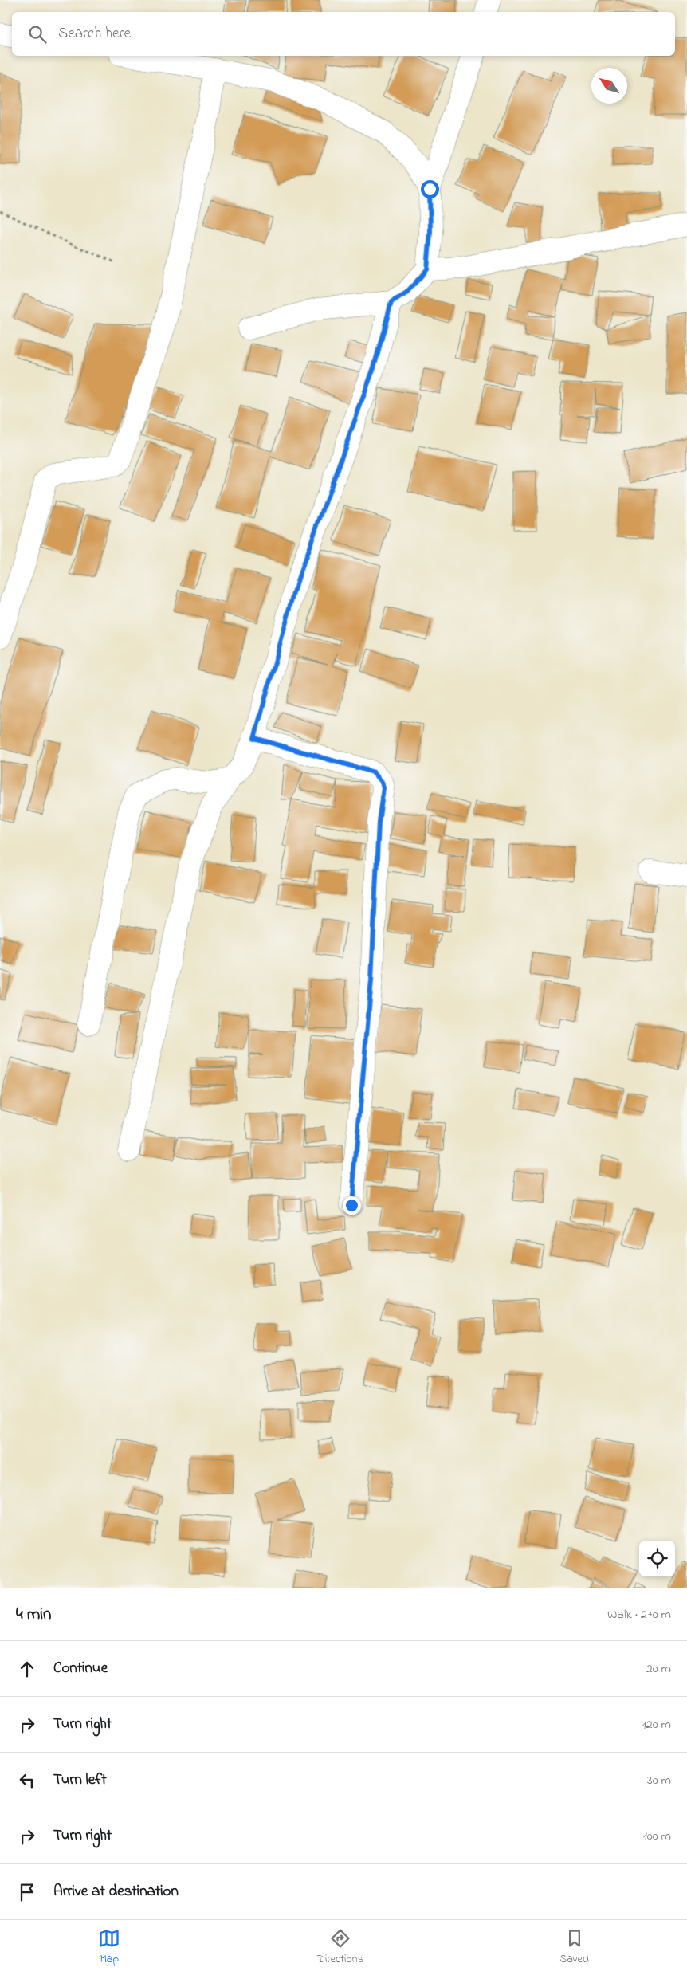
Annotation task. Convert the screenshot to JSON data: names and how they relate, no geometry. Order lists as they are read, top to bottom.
{
  "north": "top left",
  "page": {
    "search": "Search here",
    "heading": ["4 min", "Walk · 270 m"],
    "list": [
      ["Continue", "20 m"],
      ["Turn right", "120 m"],
      ["Turn left", "30 m"],
      ["Turn right", "100 m"],
      "Arrive at destination"
    ],
    "nav": ["Map", "Directions", "Saved"]
  }
}
